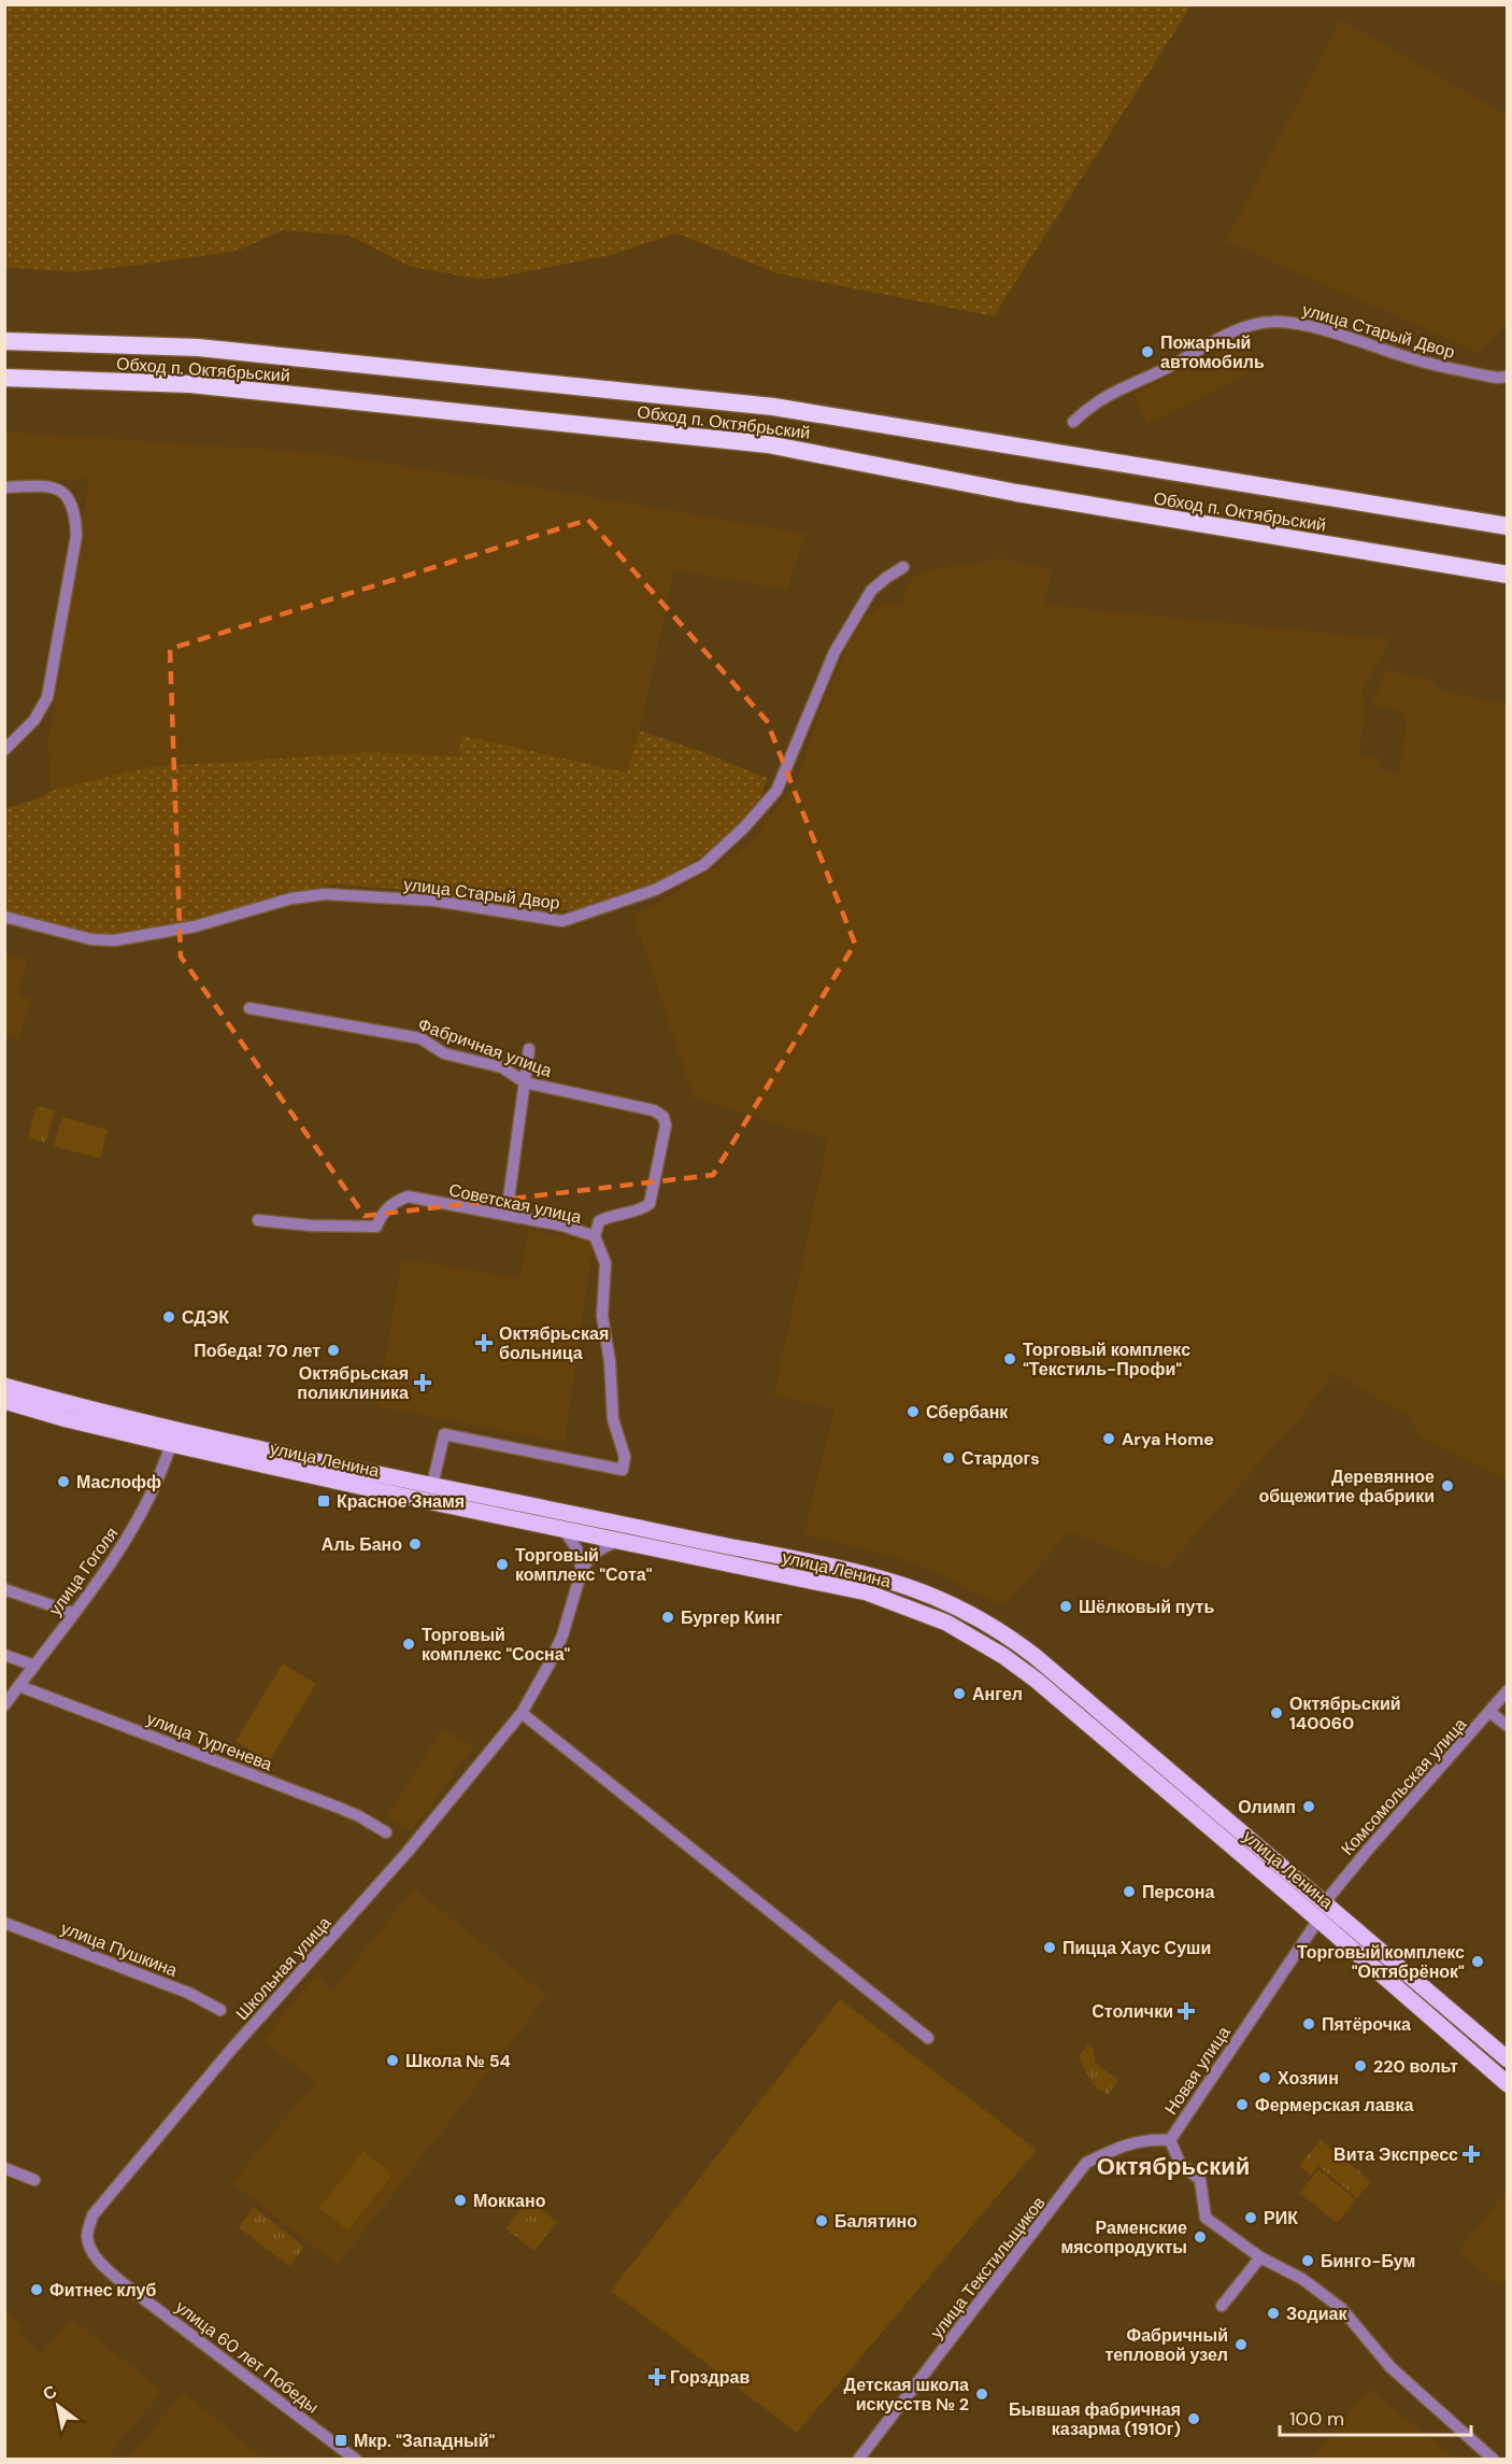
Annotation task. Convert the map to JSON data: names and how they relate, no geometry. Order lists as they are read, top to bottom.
{
  "streets": {
    "highway": ["Обход п. Октябрьский"],
    "main road": ["улица Ленина"],
    "street": [
      "улица Старый Двор",
      "Фабричная улица",
      "Советская улица",
      "улица Гоголя",
      "улица Тургенева",
      "Комсомольская улица",
      "улица Пушкина",
      "Школьная улица",
      "Новая улица",
      "улица Текстильщиков",
      "улица 60 лет Победы"
    ]
  },
  "crossings": [
    ["Фабричная улица", "Советская улица"],
    ["Советская улица", "улица Ленина"],
    ["улица Ленина", "улица Гоголя"],
    ["улица Ленина", "Комсомольская улица"],
    ["улица Ленина", "Новая улица"],
    ["улица Гоголя", "улица Тургенева"],
    ["Школьная улица", "улица 60 лет Победы"],
    ["Новая улица", "улица Текстильщиков"]
  ],
  "districts": ["Октябрьский"],
  "places": {
    "other": [
      "Пожарный автомобиль",
      "СДЭК",
      "Победа! 70 лет",
      "Торговый комплекс \"Текстиль-Профи\"",
      "Сбербанк",
      "Arya Home",
      "Стардогs",
      "Маслофф",
      "Деревянное общежитие фабрики",
      "Аль Бано",
      "Торговый комплекс \"Сота\"",
      "Шёлковый путь",
      "Бургер Кинг",
      "Торговый комплекс \"Сосна\"",
      "Ангел",
      "Октябрьский 140060",
      "Олимп",
      "Персона",
      "Пицца Хаус Суши",
      "Торговый комплекс \"Октябрёнок\"",
      "Пятёрочка",
      "Школа № 54",
      "220 вольт",
      "Хозяин",
      "Фермерская лавка",
      "Моккано",
      "РИК",
      "Балятино",
      "Раменские мясопродукты",
      "Бинго-Бум",
      "Фитнес клуб",
      "Зодиак",
      "Фабричный тепловой узел",
      "Детская школа искусств № 2",
      "Бывшая фабричная казарма (1910г)"
    ],
    "health": [
      "Октябрьская больница",
      "Октябрьская поликлиника",
      "Столички",
      "Вита Экспресс",
      "Горздрав"
    ],
    "transit": ["Красное Знамя", "Мкр. \"Западный\""]
  },
  "scale_bar": "100 m",
  "north": "top left"
}
